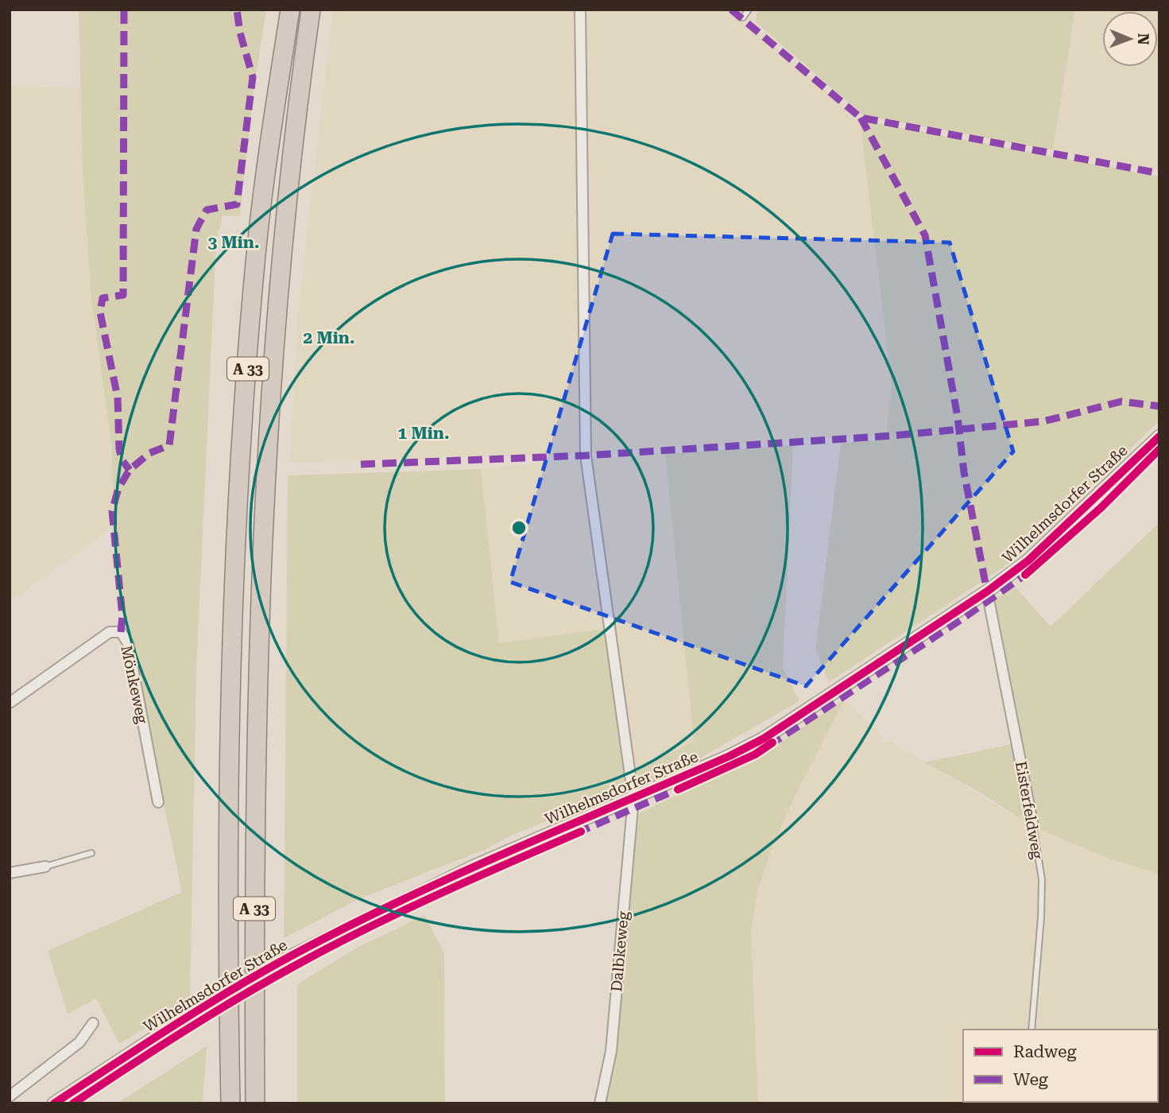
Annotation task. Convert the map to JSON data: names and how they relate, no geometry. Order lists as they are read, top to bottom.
{
  "streets": {
    "highway": ["A 33"],
    "street": [
      "Wilhelmsdorfer Straße",
      "Mönkeweg",
      "Eisterfeldweg",
      "Dalbkeweg"
    ]
  },
  "crossings": [
    ["Wilhelmsdorfer Straße", "Eisterfeldweg"],
    ["Wilhelmsdorfer Straße", "Dalbkeweg"]
  ],
  "legend": ["Radweg", "Weg"],
  "north": "right",
  "rings": ["3 Min.", "2 Min.", "1 Min."]
}
